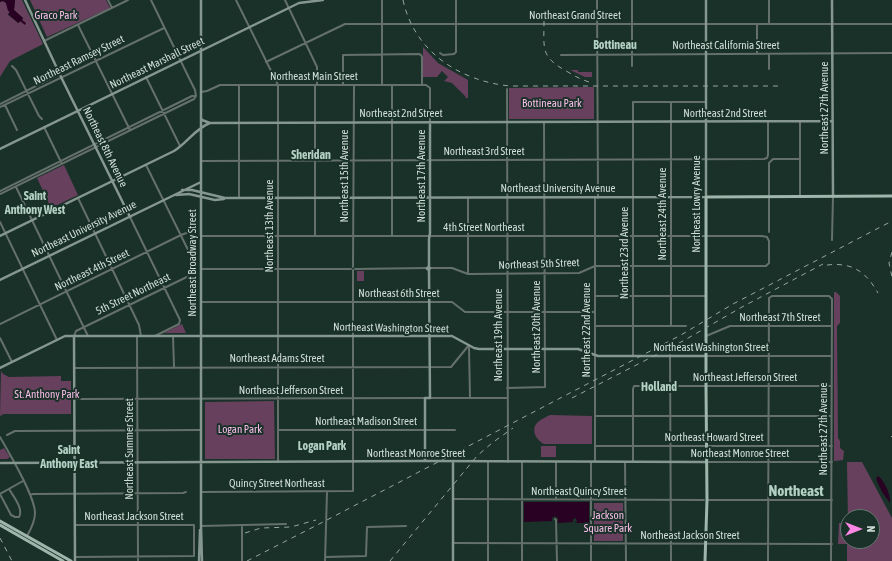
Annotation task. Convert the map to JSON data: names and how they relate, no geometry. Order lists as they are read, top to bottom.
{
  "streets": {
    "main road": ["Northeast University Avenue", "Northeast Lowry Avenue"],
    "street": [
      "Northeast Grand Street",
      "Northeast California Street",
      "Northeast Ramsey Street",
      "Northeast Marshall Street",
      "Northeast Main Street",
      "Northeast 27th Avenue",
      "Northeast 2nd Street",
      "Northeast 8th Avenue",
      "Northeast 3rd Street",
      "Northeast 15th Avenue",
      "Northeast 17th Avenue",
      "Northeast 24th Avenue",
      "Northeast 13th Avenue",
      "4th Street Northeast",
      "Northeast 23rd Avenue",
      "Northeast Broadway Street",
      "Northeast 5th Street",
      "Northeast 4th Street",
      "5th Street Northeast",
      "Northeast 6th Street",
      "Northeast 7th Street",
      "Northeast 20th Avenue",
      "Northeast Washington Street",
      "Northeast 22nd Avenue",
      "Northeast 19th Avenue",
      "Northeast Adams Street",
      "Northeast Jefferson Street",
      "Northeast Madison Street",
      "Northeast Howard Street",
      "Northeast Summer Street",
      "Northeast Monroe Street",
      "Quincy Street Northeast",
      "Northeast Quincy Street",
      "Northeast Jackson Street"
    ]
  },
  "crossings": [
    ["Northeast Grand Street", "Northeast 27th Avenue"],
    ["Northeast Grand Street", "Northeast Lowry Avenue"],
    ["Northeast Grand Street", "Northeast 13th Avenue"],
    ["Northeast Grand Street", "Northeast 22nd Avenue"],
    ["Northeast California Street", "Northeast 27th Avenue"],
    ["Northeast California Street", "Northeast Lowry Avenue"],
    ["Northeast California Street", "Northeast 22nd Avenue"],
    ["Northeast Ramsey Street", "Northeast 8th Avenue"],
    ["Northeast Marshall Street", "Northeast 8th Avenue"],
    ["Northeast Marshall Street", "Northeast 13th Avenue"],
    ["Northeast Marshall Street", "Northeast Broadway Street"],
    ["Northeast Main Street", "Northeast 15th Avenue"],
    ["Northeast Main Street", "Northeast 17th Avenue"],
    ["Northeast Main Street", "Northeast 13th Avenue"],
    ["Northeast Main Street", "Northeast Broadway Street"],
    ["Northeast 27th Avenue", "Northeast 2nd Street"],
    ["Northeast 27th Avenue", "Northeast University Avenue"],
    ["Northeast 27th Avenue", "Northeast 7th Street"],
    ["Northeast 27th Avenue", "Northeast Washington Street"],
    ["Northeast 27th Avenue", "Northeast Jefferson Street"],
    ["Northeast 27th Avenue", "Northeast Howard Street"],
    ["Northeast 27th Avenue", "Northeast Monroe Street"],
    ["Northeast 27th Avenue", "Northeast Quincy Street"],
    ["Northeast 27th Avenue", "Northeast Jackson Street"],
    ["Northeast 2nd Street", "Northeast 8th Avenue"],
    ["Northeast 2nd Street", "Northeast 3rd Street"],
    ["Northeast 2nd Street", "Northeast 15th Avenue"],
    ["Northeast 2nd Street", "Northeast 17th Avenue"],
    ["Northeast 2nd Street", "Northeast Lowry Avenue"],
    ["Northeast 2nd Street", "Northeast 24th Avenue"],
    ["Northeast 2nd Street", "Northeast 13th Avenue"],
    ["Northeast 2nd Street", "Northeast 23rd Avenue"],
    ["Northeast 2nd Street", "Northeast Broadway Street"],
    ["Northeast 2nd Street", "Northeast 20th Avenue"],
    ["Northeast 2nd Street", "Northeast 22nd Avenue"],
    ["Northeast 2nd Street", "Northeast 19th Avenue"],
    ["Northeast 8th Avenue", "Northeast University Avenue"],
    ["Northeast 8th Avenue", "Northeast 4th Street"],
    ["Northeast 8th Avenue", "5th Street Northeast"],
    ["Northeast 8th Avenue", "Northeast Washington Street"],
    ["Northeast 3rd Street", "Northeast 15th Avenue"],
    ["Northeast 3rd Street", "Northeast 17th Avenue"],
    ["Northeast 3rd Street", "Northeast Lowry Avenue"],
    ["Northeast 3rd Street", "Northeast 24th Avenue"],
    ["Northeast 3rd Street", "Northeast 13th Avenue"],
    ["Northeast 3rd Street", "Northeast 23rd Avenue"],
    ["Northeast 3rd Street", "Northeast Broadway Street"],
    ["Northeast 3rd Street", "Northeast 20th Avenue"],
    ["Northeast 3rd Street", "Northeast 22nd Avenue"],
    ["Northeast 3rd Street", "Northeast 19th Avenue"],
    ["Northeast 15th Avenue", "Northeast University Avenue"],
    ["Northeast 15th Avenue", "4th Street Northeast"],
    ["Northeast 15th Avenue", "Northeast 5th Street"],
    ["Northeast 15th Avenue", "Northeast 6th Street"],
    ["Northeast 15th Avenue", "Northeast Washington Street"],
    ["Northeast 15th Avenue", "Northeast Adams Street"],
    ["Northeast 15th Avenue", "Northeast Jefferson Street"],
    ["Northeast 15th Avenue", "Northeast Madison Street"],
    ["Northeast 15th Avenue", "Northeast Monroe Street"],
    ["Northeast 15th Avenue", "Quincy Street Northeast"],
    ["Northeast 17th Avenue", "Northeast University Avenue"],
    ["Northeast 17th Avenue", "4th Street Northeast"],
    ["Northeast 17th Avenue", "Northeast 5th Street"],
    ["Northeast 17th Avenue", "Northeast 6th Street"],
    ["Northeast 17th Avenue", "Northeast Washington Street"],
    ["Northeast 17th Avenue", "Northeast Adams Street"],
    ["Northeast 17th Avenue", "Northeast Jefferson Street"],
    ["Northeast University Avenue", "Northeast Lowry Avenue"],
    ["Northeast University Avenue", "Northeast 24th Avenue"],
    ["Northeast University Avenue", "Northeast 13th Avenue"],
    ["Northeast University Avenue", "Northeast 23rd Avenue"],
    ["Northeast University Avenue", "Northeast Broadway Street"],
    ["Northeast University Avenue", "Northeast 20th Avenue"],
    ["Northeast University Avenue", "Northeast 22nd Avenue"],
    ["Northeast University Avenue", "Northeast 19th Avenue"],
    ["Northeast Lowry Avenue", "4th Street Northeast"],
    ["Northeast Lowry Avenue", "Northeast 5th Street"],
    ["Northeast Lowry Avenue", "Northeast 7th Street"],
    ["Northeast Lowry Avenue", "Northeast Washington Street"],
    ["Northeast Lowry Avenue", "Northeast Jefferson Street"],
    ["Northeast Lowry Avenue", "Northeast Howard Street"],
    ["Northeast Lowry Avenue", "Northeast Monroe Street"],
    ["Northeast Lowry Avenue", "Northeast Quincy Street"],
    ["Northeast Lowry Avenue", "Northeast Jackson Street"],
    ["Northeast 24th Avenue", "4th Street Northeast"],
    ["Northeast 24th Avenue", "Northeast 23rd Avenue"],
    ["Northeast 24th Avenue", "Northeast 5th Street"],
    ["Northeast 13th Avenue", "4th Street Northeast"],
    ["Northeast 13th Avenue", "Northeast 5th Street"],
    ["Northeast 13th Avenue", "Northeast 6th Street"],
    ["Northeast 13th Avenue", "Northeast Washington Street"],
    ["Northeast 13th Avenue", "Northeast Adams Street"],
    ["Northeast 13th Avenue", "Northeast Jefferson Street"],
    ["Northeast 13th Avenue", "Northeast Madison Street"],
    ["Northeast 13th Avenue", "Northeast Monroe Street"],
    ["4th Street Northeast", "Northeast 23rd Avenue"],
    ["4th Street Northeast", "Northeast Broadway Street"],
    ["4th Street Northeast", "Northeast 5th Street"],
    ["4th Street Northeast", "Northeast 20th Avenue"],
    ["4th Street Northeast", "Northeast 22nd Avenue"],
    ["4th Street Northeast", "Northeast 19th Avenue"],
    ["Northeast 23rd Avenue", "Northeast 5th Street"],
    ["Northeast 23rd Avenue", "Northeast Washington Street"],
    ["Northeast Broadway Street", "Northeast 5th Street"],
    ["Northeast Broadway Street", "Northeast 6th Street"],
    ["Northeast Broadway Street", "Northeast Washington Street"],
    ["Northeast Broadway Street", "Northeast Adams Street"],
    ["Northeast Broadway Street", "Northeast Jefferson Street"],
    ["Northeast Broadway Street", "Northeast Monroe Street"],
    ["Northeast Broadway Street", "Quincy Street Northeast"],
    ["Northeast 5th Street", "Northeast 20th Avenue"],
    ["Northeast 5th Street", "Northeast 22nd Avenue"],
    ["Northeast 5th Street", "Northeast 19th Avenue"],
    ["Northeast 4th Street", "5th Street Northeast"],
    ["5th Street Northeast", "Northeast Washington Street"],
    ["Northeast 6th Street", "Northeast 20th Avenue"],
    ["Northeast 6th Street", "Northeast 22nd Avenue"],
    ["Northeast 6th Street", "Northeast 19th Avenue"],
    ["Northeast 20th Avenue", "Northeast Washington Street"],
    ["Northeast 20th Avenue", "Northeast 19th Avenue"],
    ["Northeast Washington Street", "Northeast 22nd Avenue"],
    ["Northeast Washington Street", "Northeast 19th Avenue"],
    ["Northeast Washington Street", "Northeast Adams Street"],
    ["Northeast Washington Street", "Northeast Summer Street"],
    ["Northeast 22nd Avenue", "Northeast Howard Street"],
    ["Northeast 22nd Avenue", "Northeast Monroe Street"],
    ["Northeast 19th Avenue", "Northeast Jefferson Street"],
    ["Northeast 19th Avenue", "Northeast Monroe Street"],
    ["Northeast Adams Street", "Northeast Summer Street"],
    ["Northeast Jefferson Street", "Northeast Summer Street"],
    ["Northeast Summer Street", "Northeast Monroe Street"],
    ["Northeast Summer Street", "Northeast Jackson Street"]
  ],
  "districts": [
    "Bottineau",
    "Sheridan",
    "Saint Anthony West",
    "Holland",
    "Logan Park",
    "Saint Anthony East",
    "Northeast"
  ],
  "parks": [
    "Graco Park",
    "Bottineau Park",
    "St. Anthony Park",
    "Logan Park",
    "Jackson Square Park"
  ],
  "north": "right"
}
